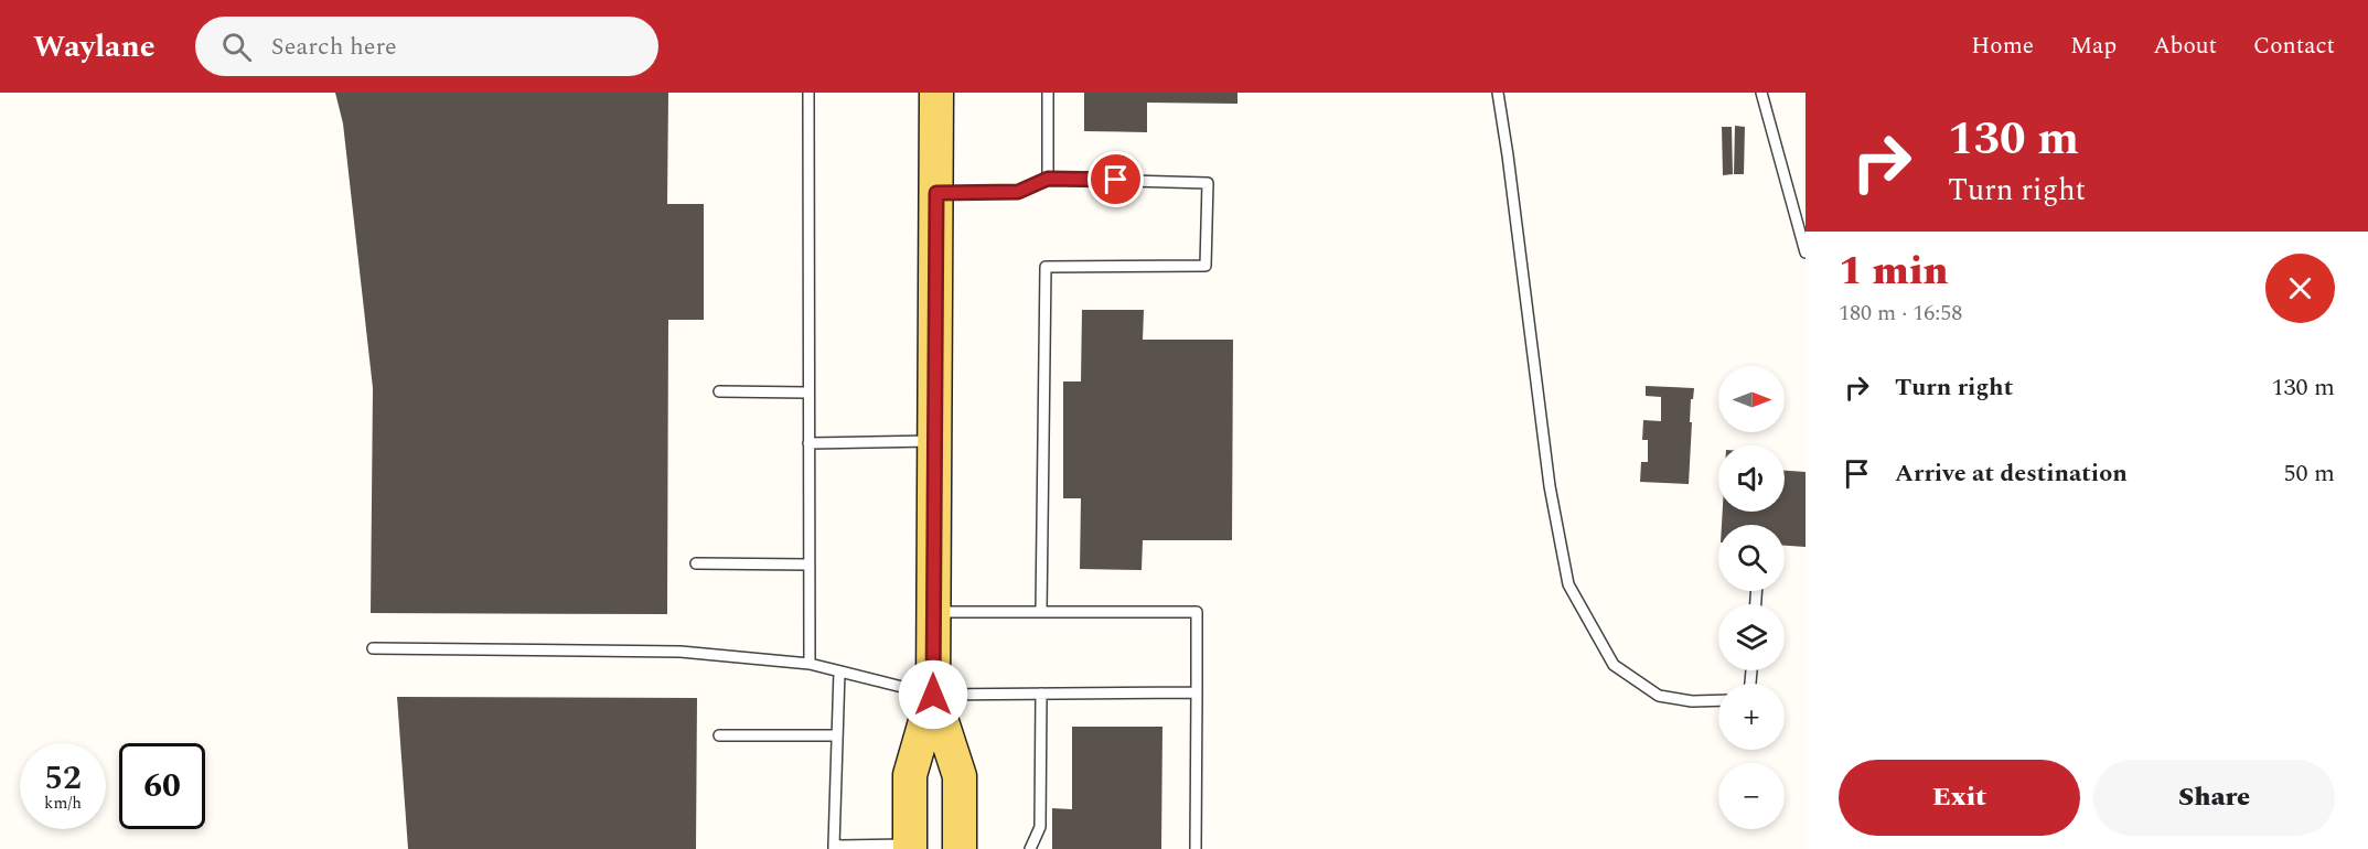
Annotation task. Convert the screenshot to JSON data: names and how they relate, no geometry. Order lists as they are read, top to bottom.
{
  "north": "right",
  "page": {
    "header": "Waylane",
    "search": "Search here",
    "nav": [
      "Home",
      "Map",
      "About",
      "Contact"
    ],
    "turn": ["130 m", "Turn right"],
    "heading": ["1 min", "180 m · 16:58"],
    "list": [
      {
        "name": "Turn right",
        "value": "130 m"
      },
      {
        "name": "Arrive at destination",
        "value": "50 m"
      }
    ],
    "map_buttons": ["+", "−"],
    "speed": "52 km/h",
    "limit": "60",
    "buttons": ["Exit", "Share"]
  }
}
